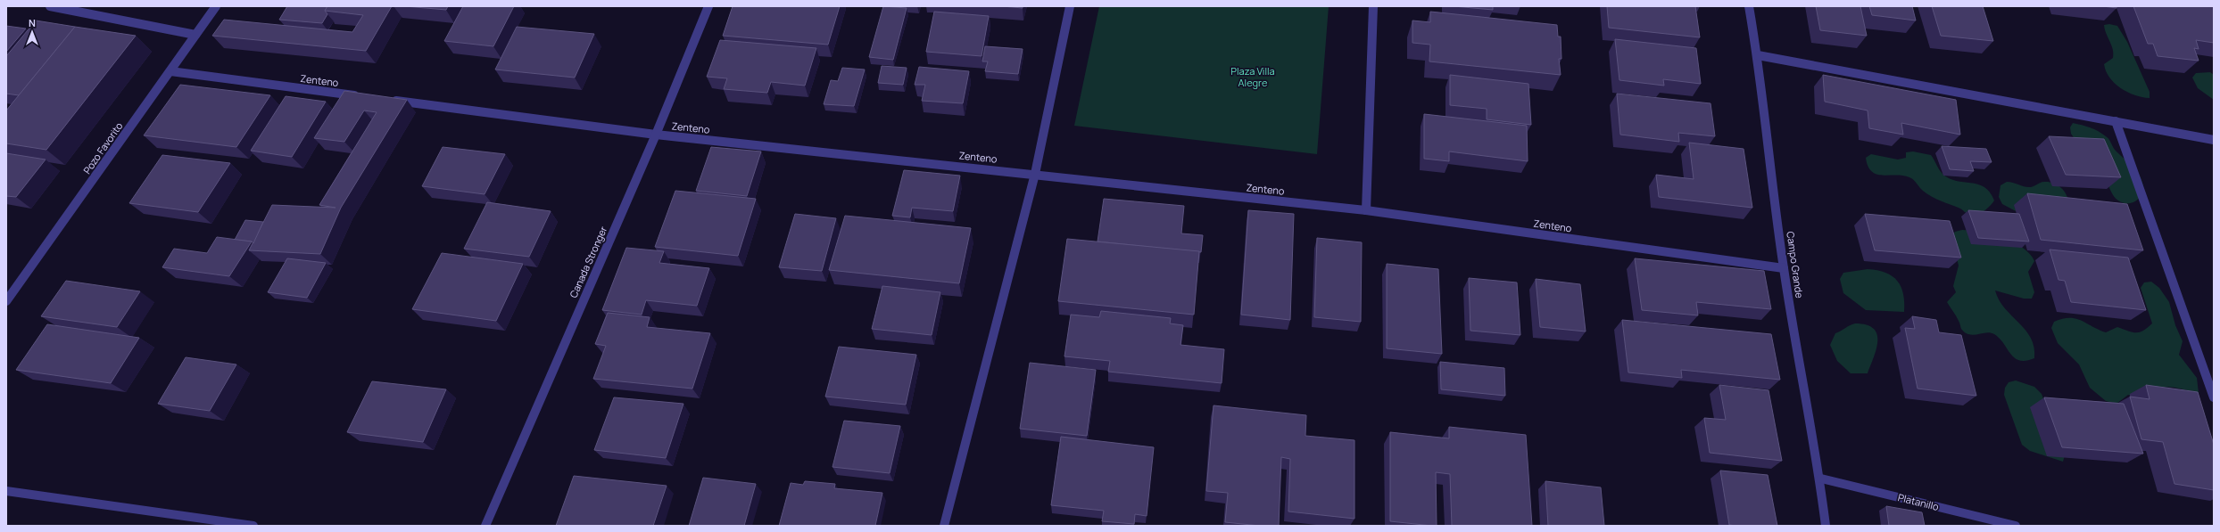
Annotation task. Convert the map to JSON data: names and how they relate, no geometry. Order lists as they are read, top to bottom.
{
  "streets": {
    "street": [
      "Zenteno",
      "Pozo Favorito",
      "Canada Stronger",
      "Campo Grande",
      "Platanillo"
    ]
  },
  "crossings": [
    ["Zenteno", "Pozo Favorito"],
    ["Zenteno", "Canada Stronger"],
    ["Zenteno", "Campo Grande"],
    ["Campo Grande", "Platanillo"]
  ],
  "parks": ["Plaza Villa Alegre"],
  "north": "top"
}
